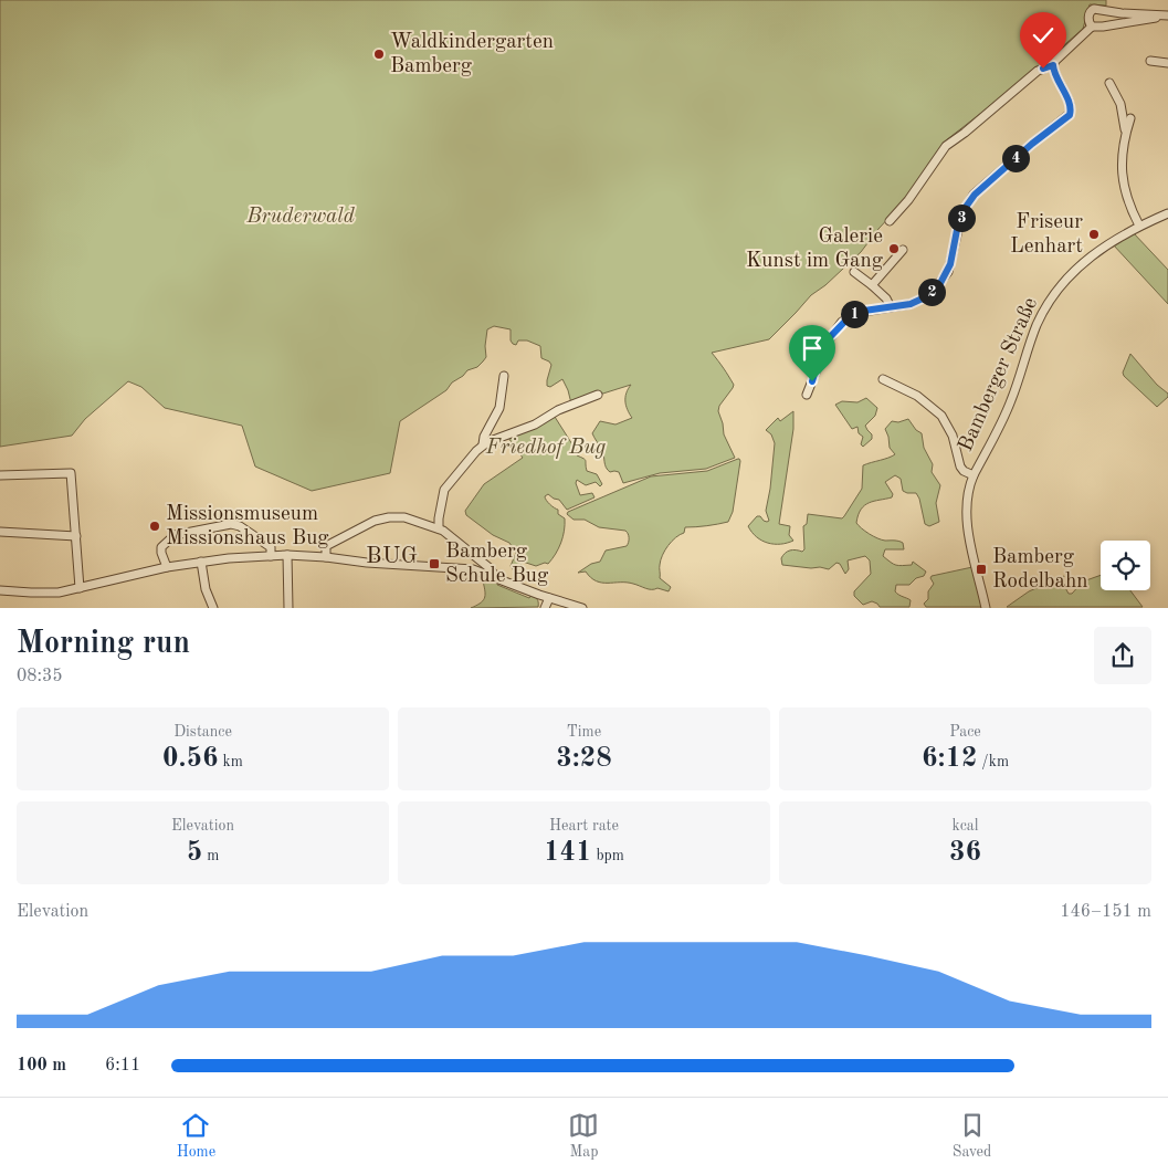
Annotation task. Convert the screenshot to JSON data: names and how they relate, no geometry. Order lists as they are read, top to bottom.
{
  "streets": {
    "street": ["Bamberger Straße"]
  },
  "districts": ["BUG"],
  "parks": ["Bruderwald", "Friedhof Bug"],
  "places": {
    "other": [
      "Waldkindergarten Bamberg",
      "Friseur Lenhart",
      "Galerie Kunst im Gang",
      "Missionsmuseum Missionshaus Bug"
    ],
    "transit": ["Bamberg Schule Bug", "Bamberg Rodelbahn"]
  },
  "page": {
    "pins": [
      "4",
      "3",
      "2",
      "1"
    ],
    "heading": ["Morning run", "08:35"],
    "stats": [
      ["Distance", "0.56 km"],
      ["Time", "3:28"],
      ["Pace", "6:12 /km"],
      ["Elevation", "5 m"],
      ["Heart rate", "141 bpm"],
      ["kcal", "36"]
    ],
    "chart": ["Elevation", "146–151 m"],
    "list": [
      {
        "name": "100 m",
        "note": "6:11"
      }
    ],
    "tabs": ["Home", "Map", "Saved"]
  }
}
